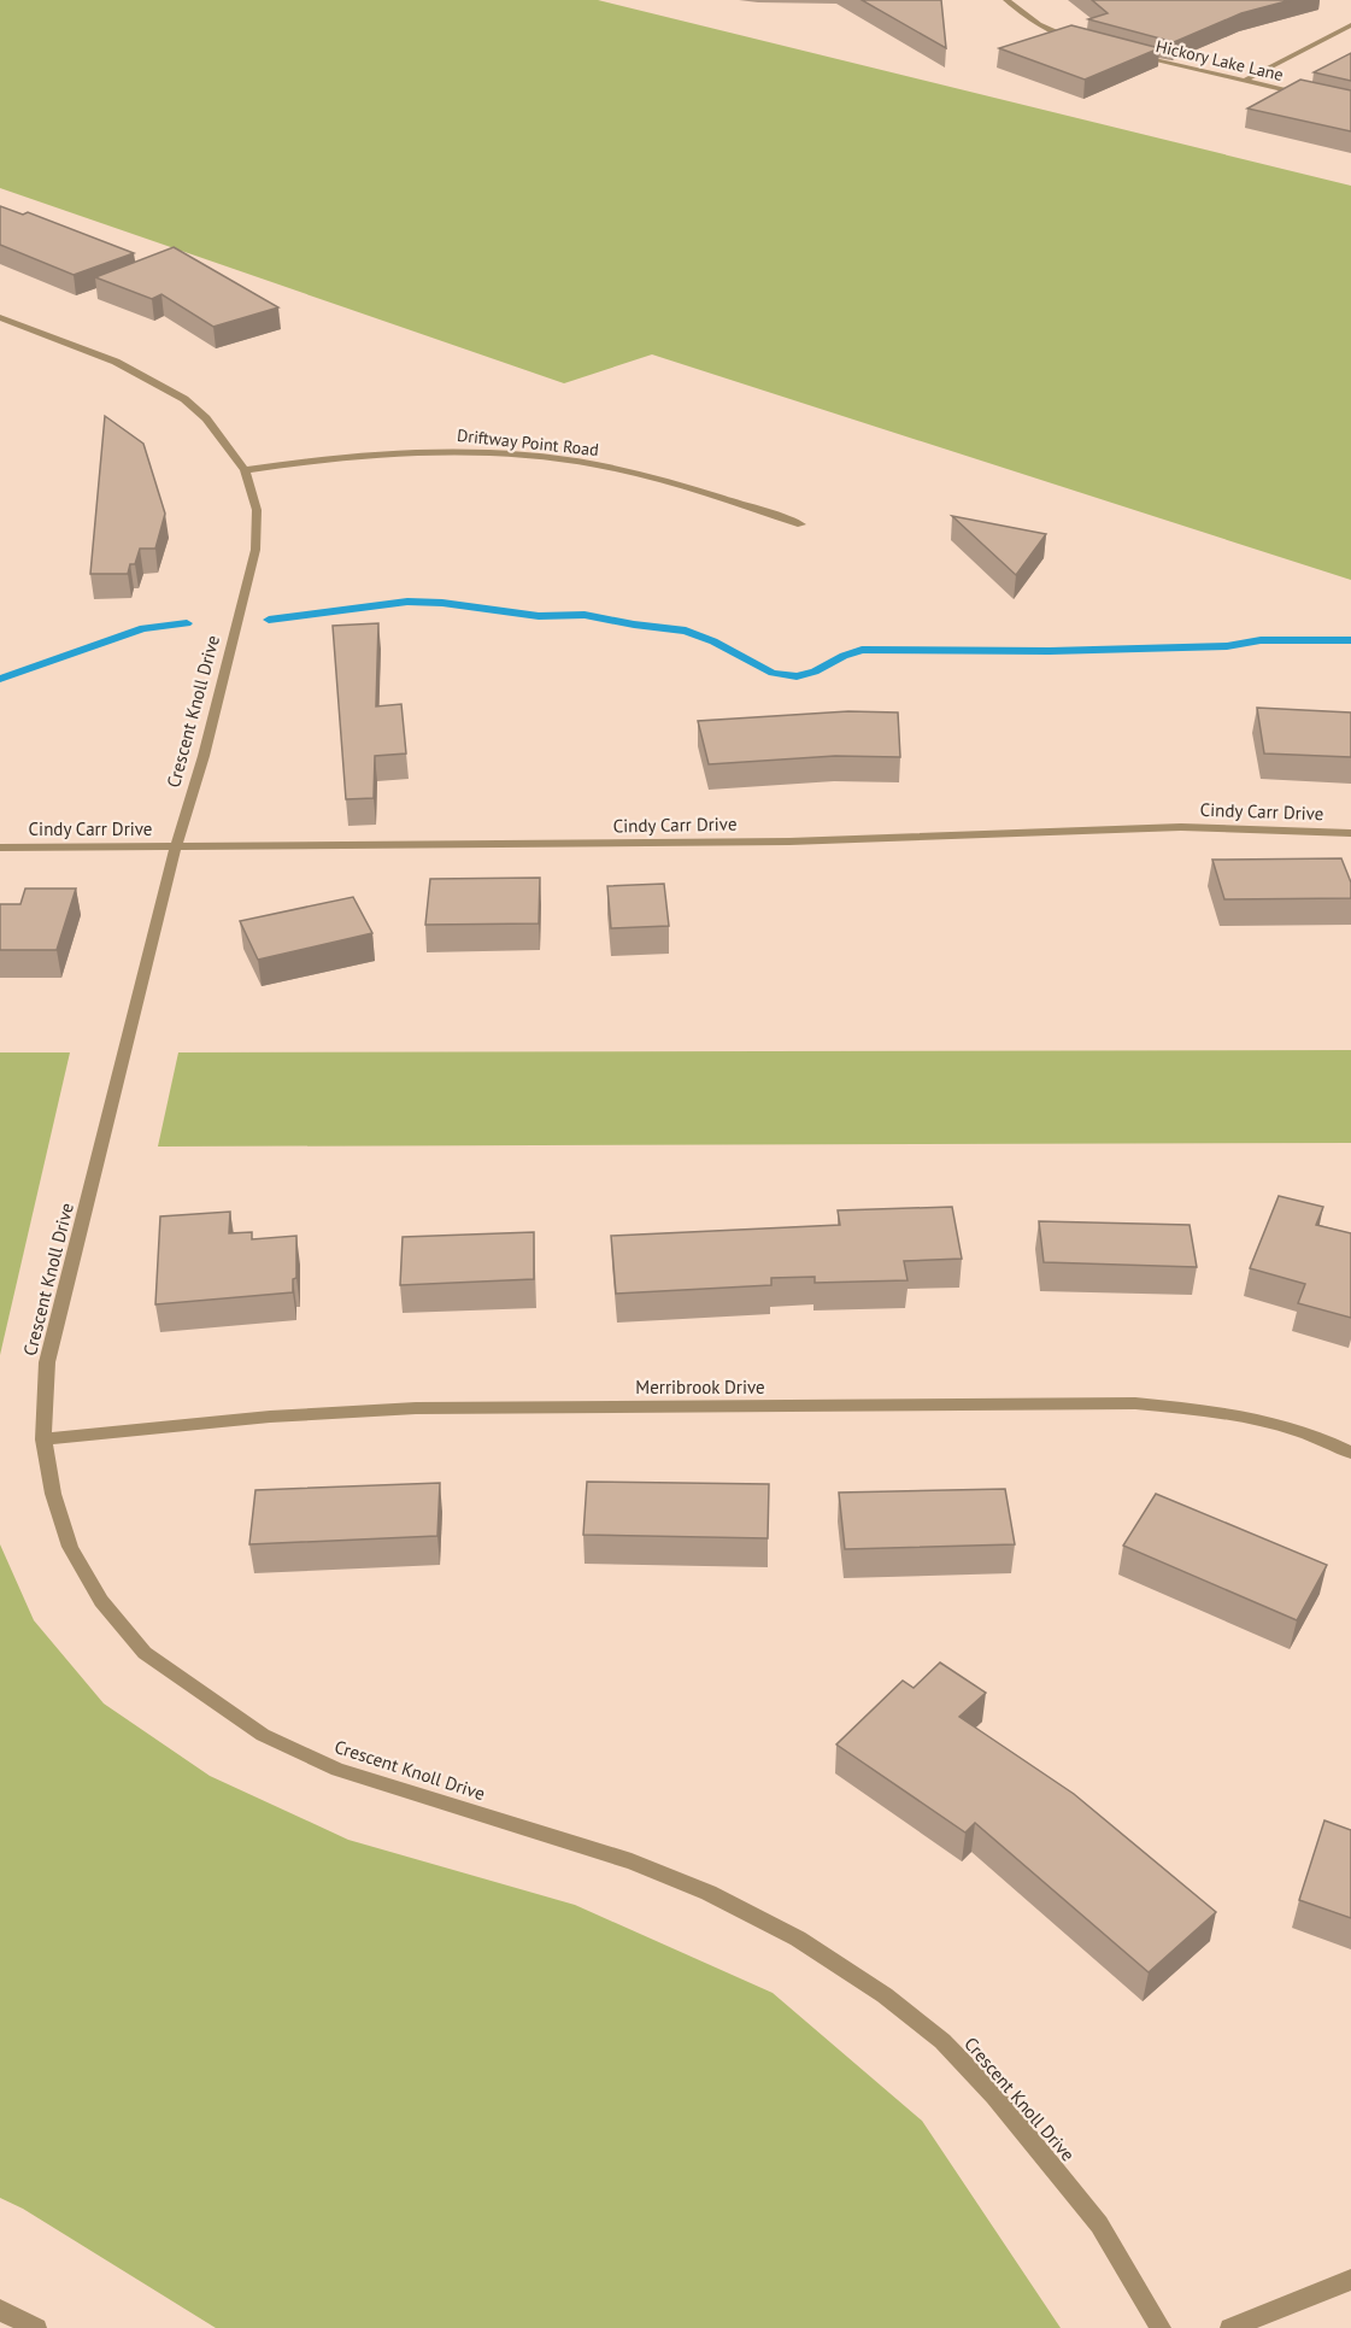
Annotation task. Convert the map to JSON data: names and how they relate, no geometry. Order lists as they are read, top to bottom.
{
  "streets": {
    "street": [
      "Hickory Lake Lane",
      "Driftway Point Road",
      "Crescent Knoll Drive",
      "Cindy Carr Drive",
      "Merribrook Drive"
    ]
  },
  "crossings": [
    ["Driftway Point Road", "Crescent Knoll Drive"],
    ["Crescent Knoll Drive", "Cindy Carr Drive"],
    ["Crescent Knoll Drive", "Merribrook Drive"]
  ]
}
